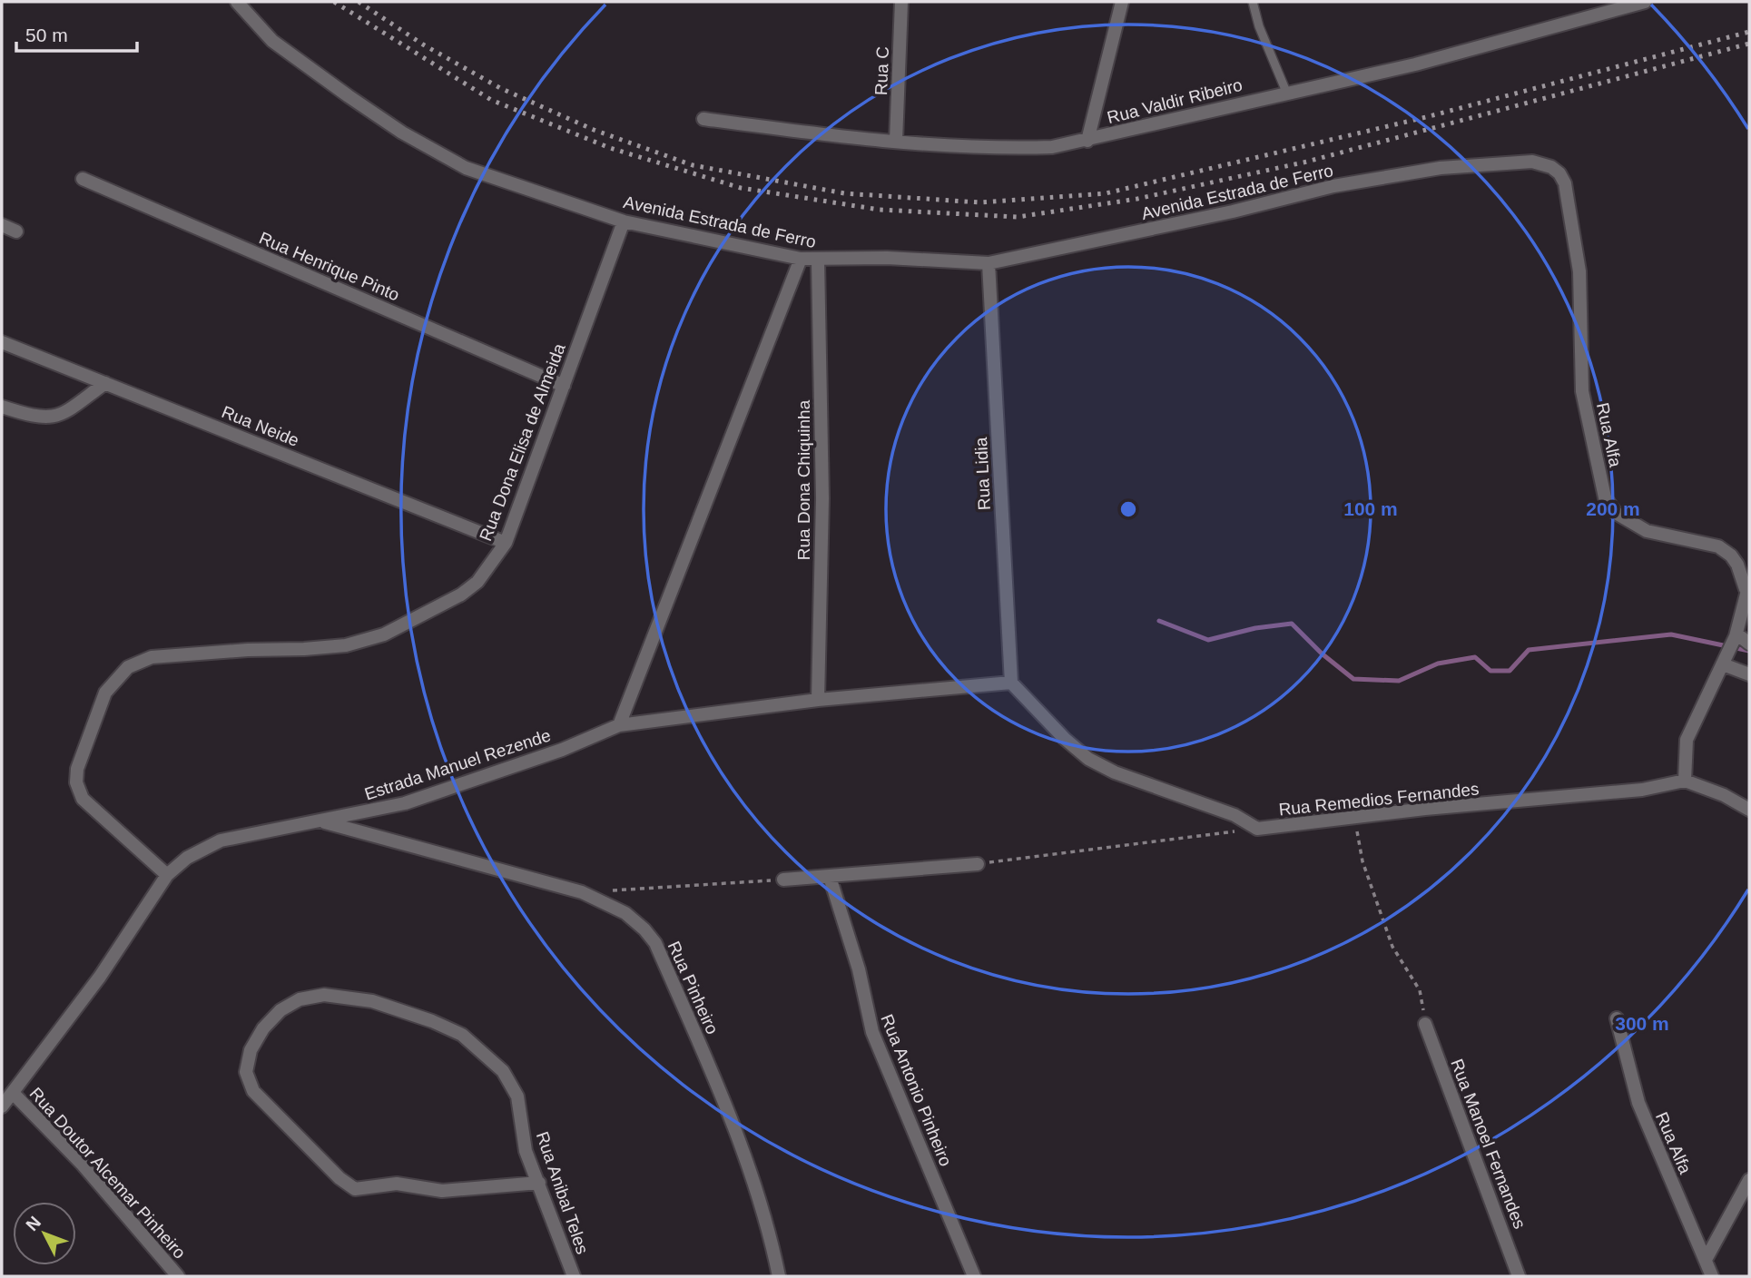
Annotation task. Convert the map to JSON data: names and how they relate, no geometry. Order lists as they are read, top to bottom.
{
  "streets": {
    "street": [
      "Rua C",
      "Rua Valdir Ribeiro",
      "Avenida Estrada de Ferro",
      "Rua Henrique Pinto",
      "Rua Neide",
      "Rua Alfa",
      "Rua Dona Elisa de Almeida",
      "Rua Lidia",
      "Rua Dona Chiquinha",
      "Estrada Manuel Rezende",
      "Rua Remedios Fernandes",
      "Rua Pinheiro",
      "Rua Antonio Pinheiro",
      "Rua Manoel Fernandes",
      "Rua Doutor Alcemar Pinheiro",
      "Rua Anibal Teles"
    ]
  },
  "crossings": [
    ["Rua C", "Rua Valdir Ribeiro"],
    ["Avenida Estrada de Ferro", "Rua Alfa"],
    ["Avenida Estrada de Ferro", "Rua Dona Elisa de Almeida"],
    ["Avenida Estrada de Ferro", "Rua Lidia"],
    ["Avenida Estrada de Ferro", "Rua Dona Chiquinha"],
    ["Rua Henrique Pinto", "Rua Dona Elisa de Almeida"],
    ["Rua Neide", "Rua Dona Elisa de Almeida"],
    ["Rua Dona Elisa de Almeida", "Estrada Manuel Rezende"],
    ["Rua Lidia", "Estrada Manuel Rezende"],
    ["Rua Lidia", "Rua Remedios Fernandes"],
    ["Rua Dona Chiquinha", "Estrada Manuel Rezende"],
    ["Estrada Manuel Rezende", "Rua Remedios Fernandes"],
    ["Estrada Manuel Rezende", "Rua Pinheiro"],
    ["Estrada Manuel Rezende", "Rua Doutor Alcemar Pinheiro"]
  ],
  "scale_bar": "50 m",
  "north": "top left",
  "rings": ["100 m", "200 m", "300 m"]
}
